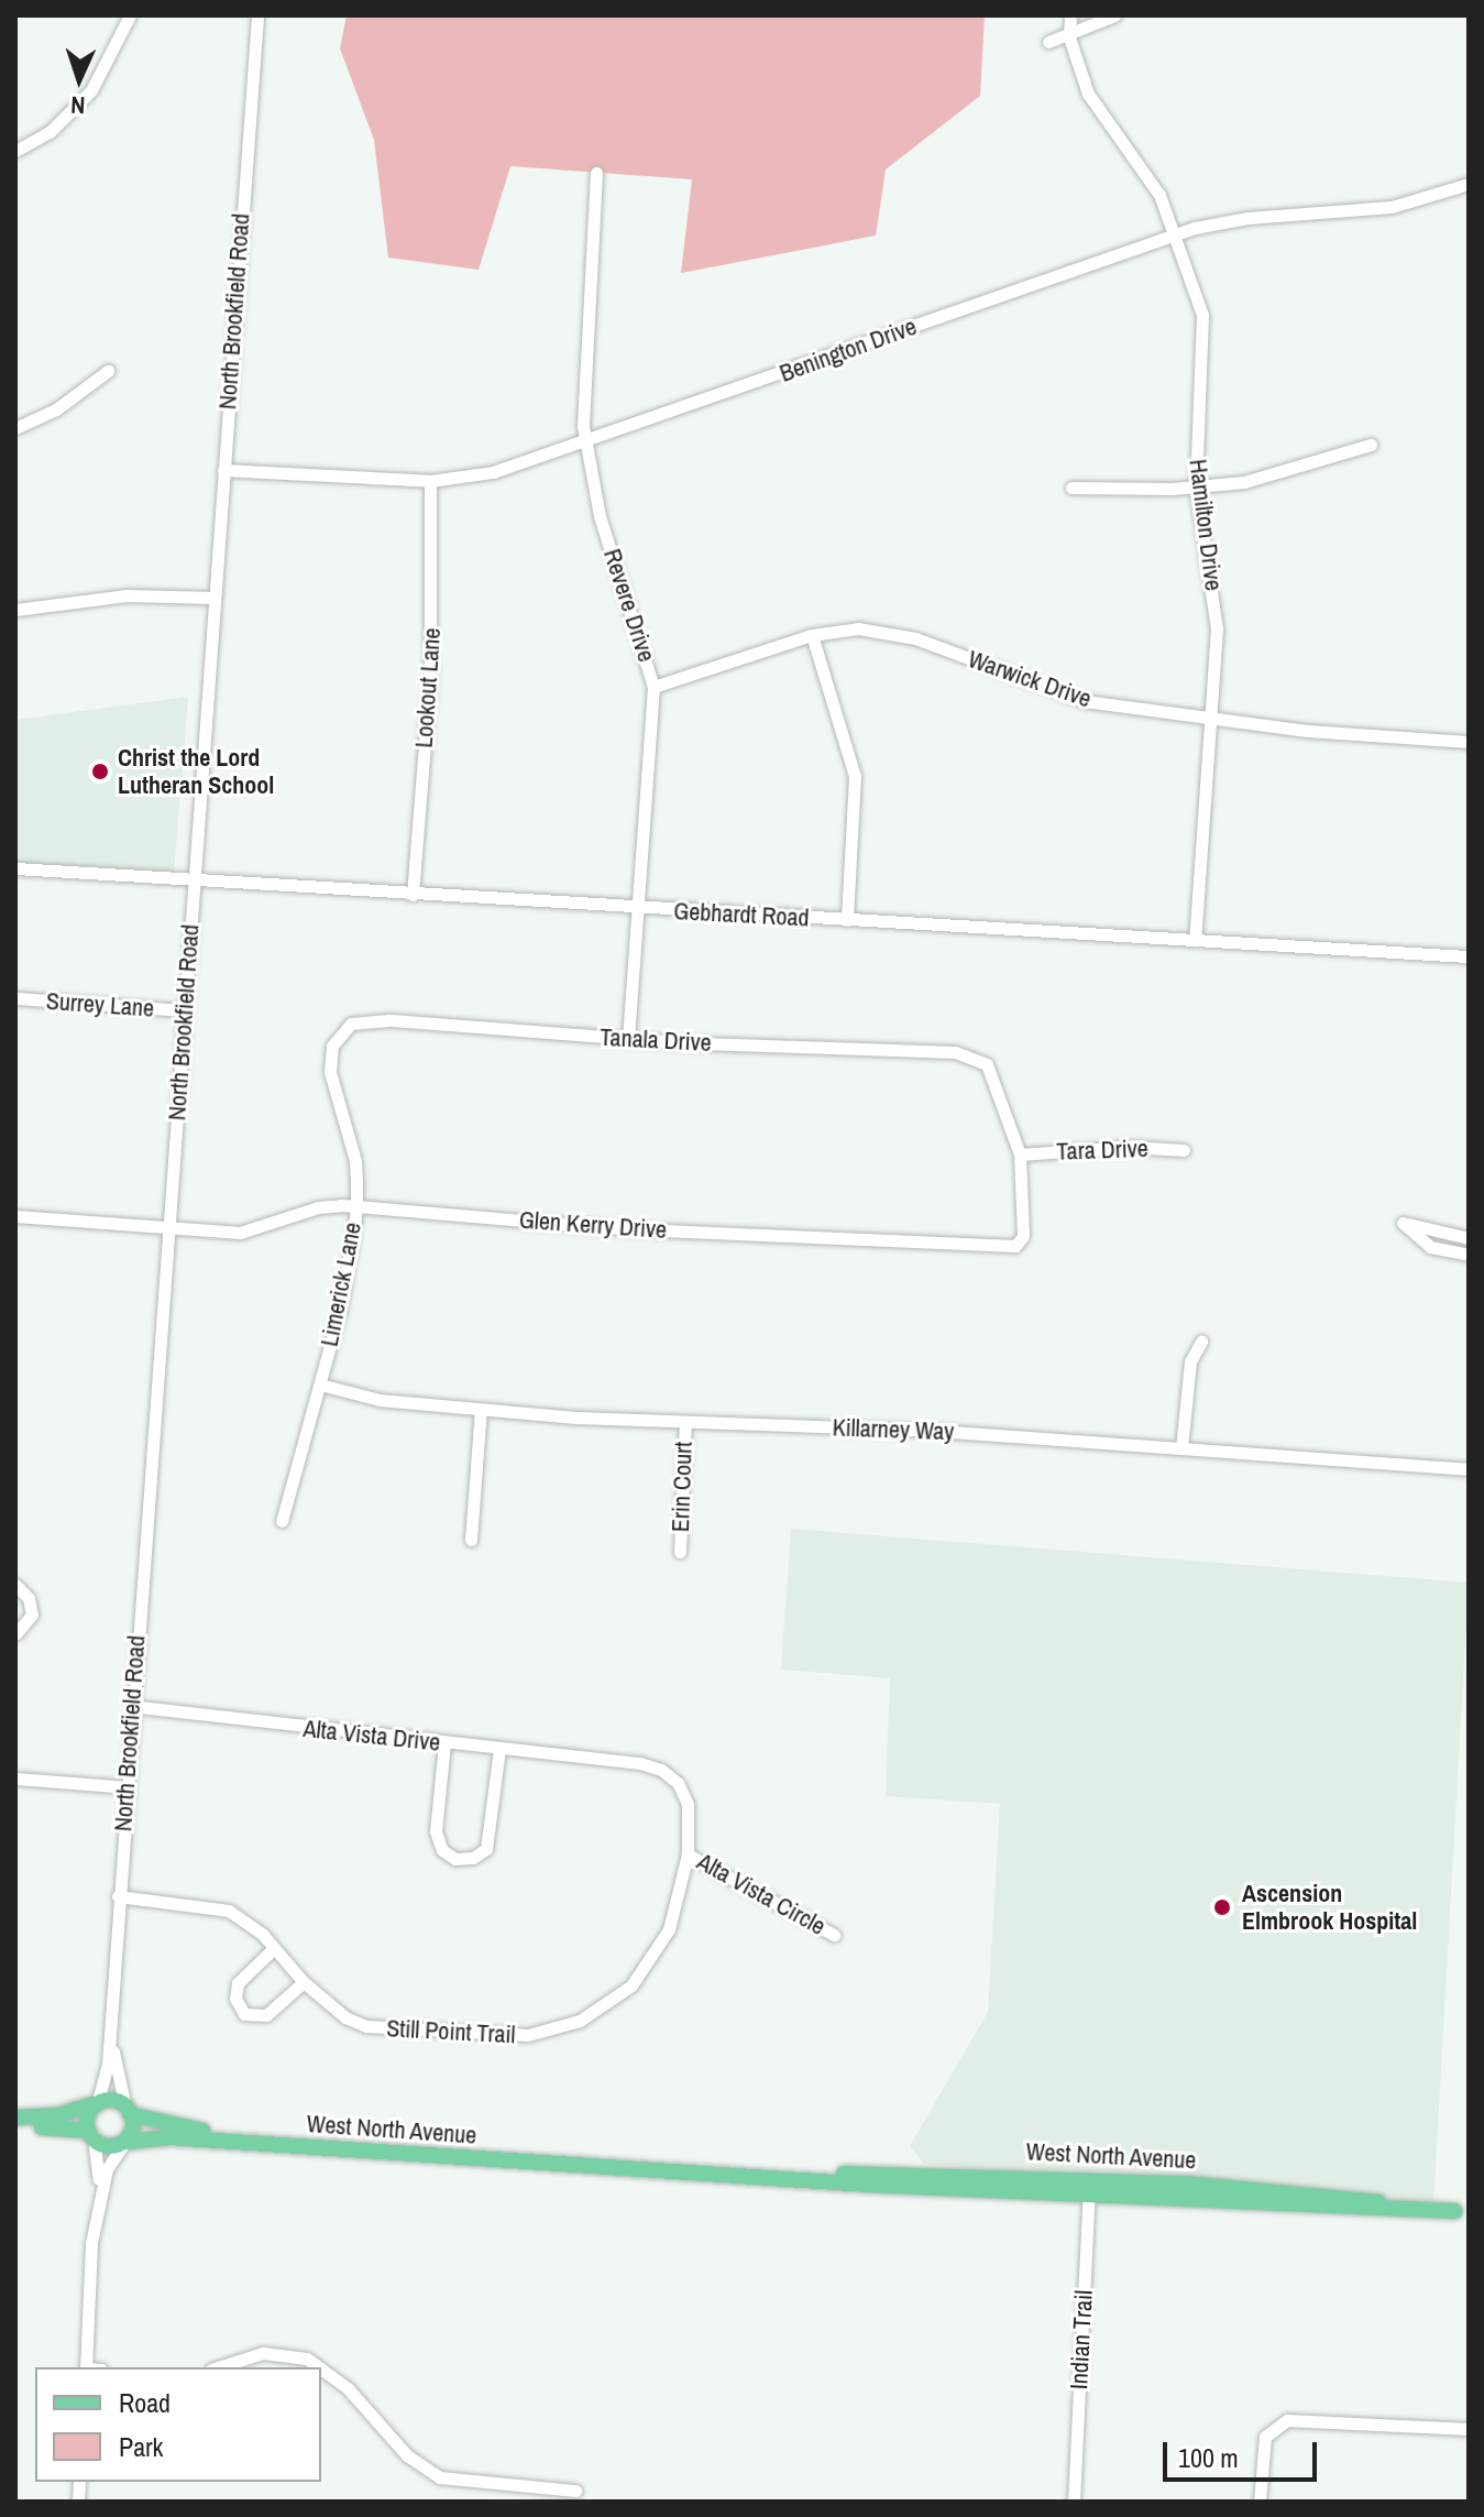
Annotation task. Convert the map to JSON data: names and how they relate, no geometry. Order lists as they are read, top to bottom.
{
  "streets": {
    "main road": ["West North Avenue"],
    "street": [
      "North Brookfield Road",
      "Benington Drive",
      "Hamilton Drive",
      "Revere Drive",
      "Warwick Drive",
      "Lookout Lane",
      "Gebhardt Road",
      "Surrey Lane",
      "Tanala Drive",
      "Tara Drive",
      "Glen Kerry Drive",
      "Limerick Lane",
      "Killarney Way",
      "Erin Court",
      "Alta Vista Drive",
      "Alta Vista Circle",
      "Still Point Trail",
      "Indian Trail"
    ]
  },
  "crossings": [
    ["North Brookfield Road", "Benington Drive"],
    ["North Brookfield Road", "Gebhardt Road"],
    ["North Brookfield Road", "Surrey Lane"],
    ["North Brookfield Road", "Glen Kerry Drive"],
    ["North Brookfield Road", "Alta Vista Drive"],
    ["North Brookfield Road", "Still Point Trail"],
    ["North Brookfield Road", "West North Avenue"],
    ["Benington Drive", "Hamilton Drive"],
    ["Benington Drive", "Revere Drive"],
    ["Benington Drive", "Lookout Lane"],
    ["Hamilton Drive", "Warwick Drive"],
    ["Hamilton Drive", "Gebhardt Road"],
    ["Revere Drive", "Warwick Drive"],
    ["Revere Drive", "Gebhardt Road"],
    ["Revere Drive", "Tanala Drive"],
    ["Lookout Lane", "Gebhardt Road"],
    ["Tanala Drive", "Tara Drive"],
    ["Tanala Drive", "Glen Kerry Drive"],
    ["Tanala Drive", "Limerick Lane"],
    ["Tara Drive", "Glen Kerry Drive"],
    ["Glen Kerry Drive", "Limerick Lane"],
    ["Limerick Lane", "Killarney Way"],
    ["Killarney Way", "Erin Court"],
    ["Alta Vista Drive", "Still Point Trail"],
    ["Alta Vista Circle", "Still Point Trail"],
    ["West North Avenue", "Indian Trail"]
  ],
  "places": ["Christ the Lord Lutheran School", "Ascension Elmbrook Hospital"],
  "legend": ["Road", "Park"],
  "scale_bar": "100 m",
  "north": "bottom"
}
